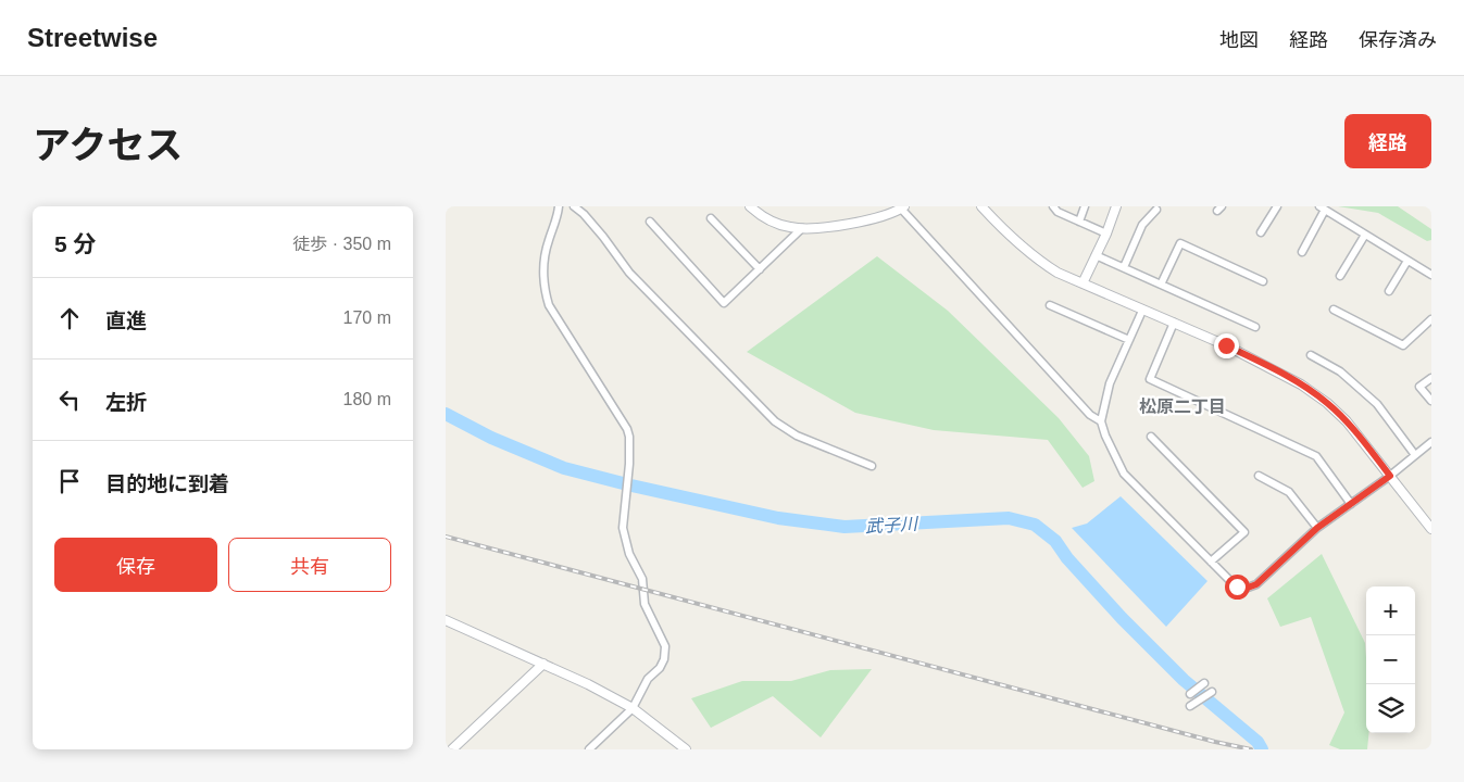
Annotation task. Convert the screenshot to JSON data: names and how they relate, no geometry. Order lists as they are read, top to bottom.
{
  "districts": ["松原二丁目"],
  "water": ["武子川"],
  "page": {
    "header": "Streetwise",
    "nav": ["地図", "経路", "保存済み"],
    "title": "アクセス",
    "buttons": [
      "経路",
      ["保存", "共有"]
    ],
    "heading": ["5 分", "徒歩 · 350 m"],
    "list": [
      ["直進", "170 m"],
      ["左折", "180 m"],
      "目的地に到着"
    ],
    "map_buttons": ["+", "−"]
  }
}
